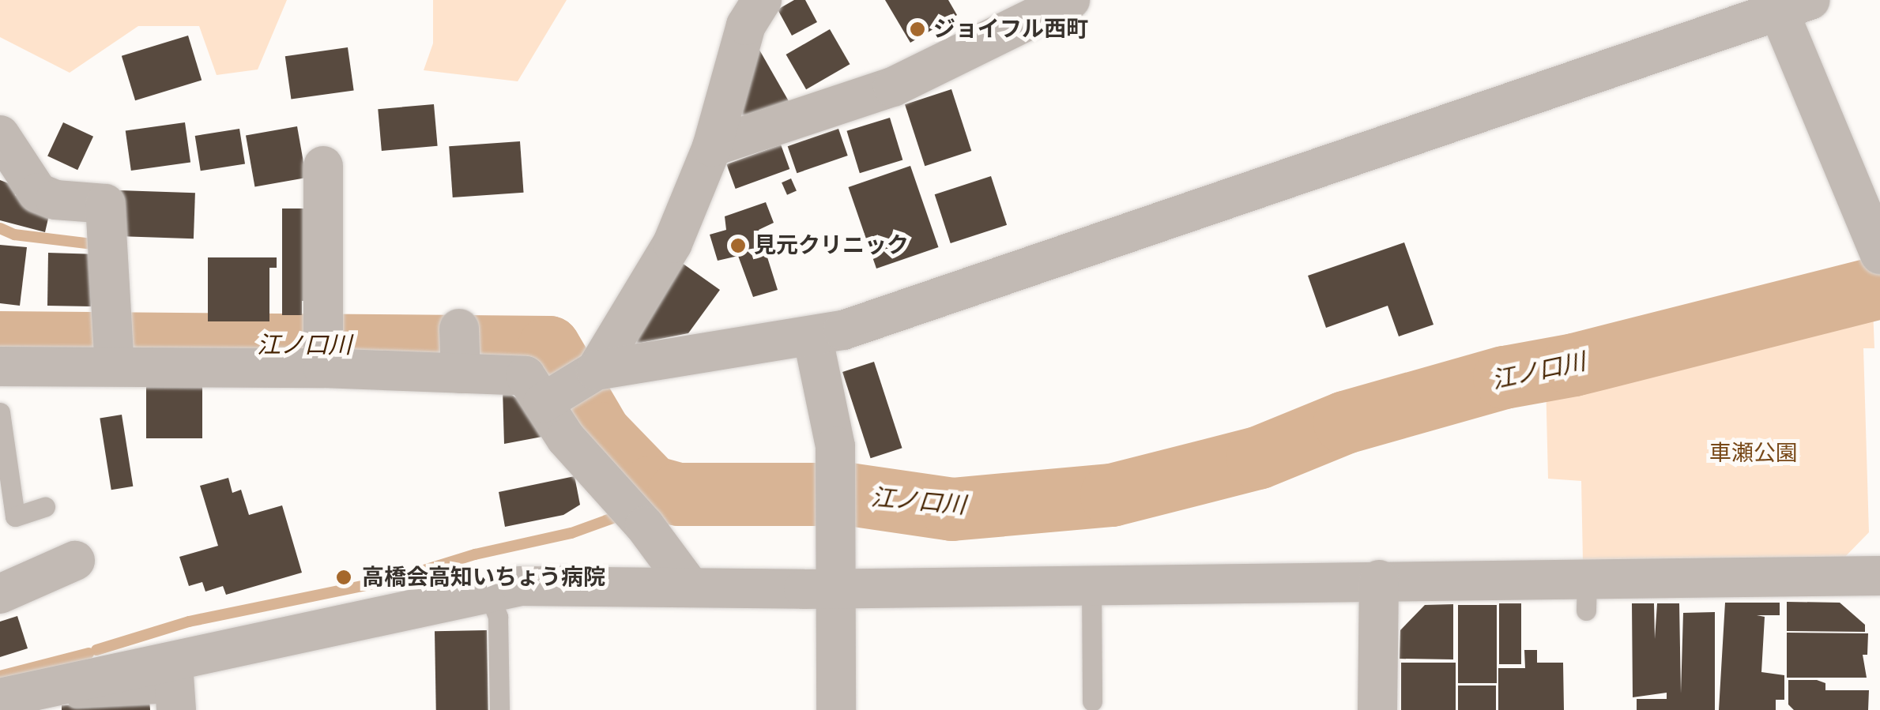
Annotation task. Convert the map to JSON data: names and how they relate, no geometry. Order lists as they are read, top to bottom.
{
  "water": ["江ノ口川"],
  "parks": ["車瀬公園"],
  "places": ["ジョイフル西町", "見元クリニック", "高橋会高知いちょう病院"]
}
